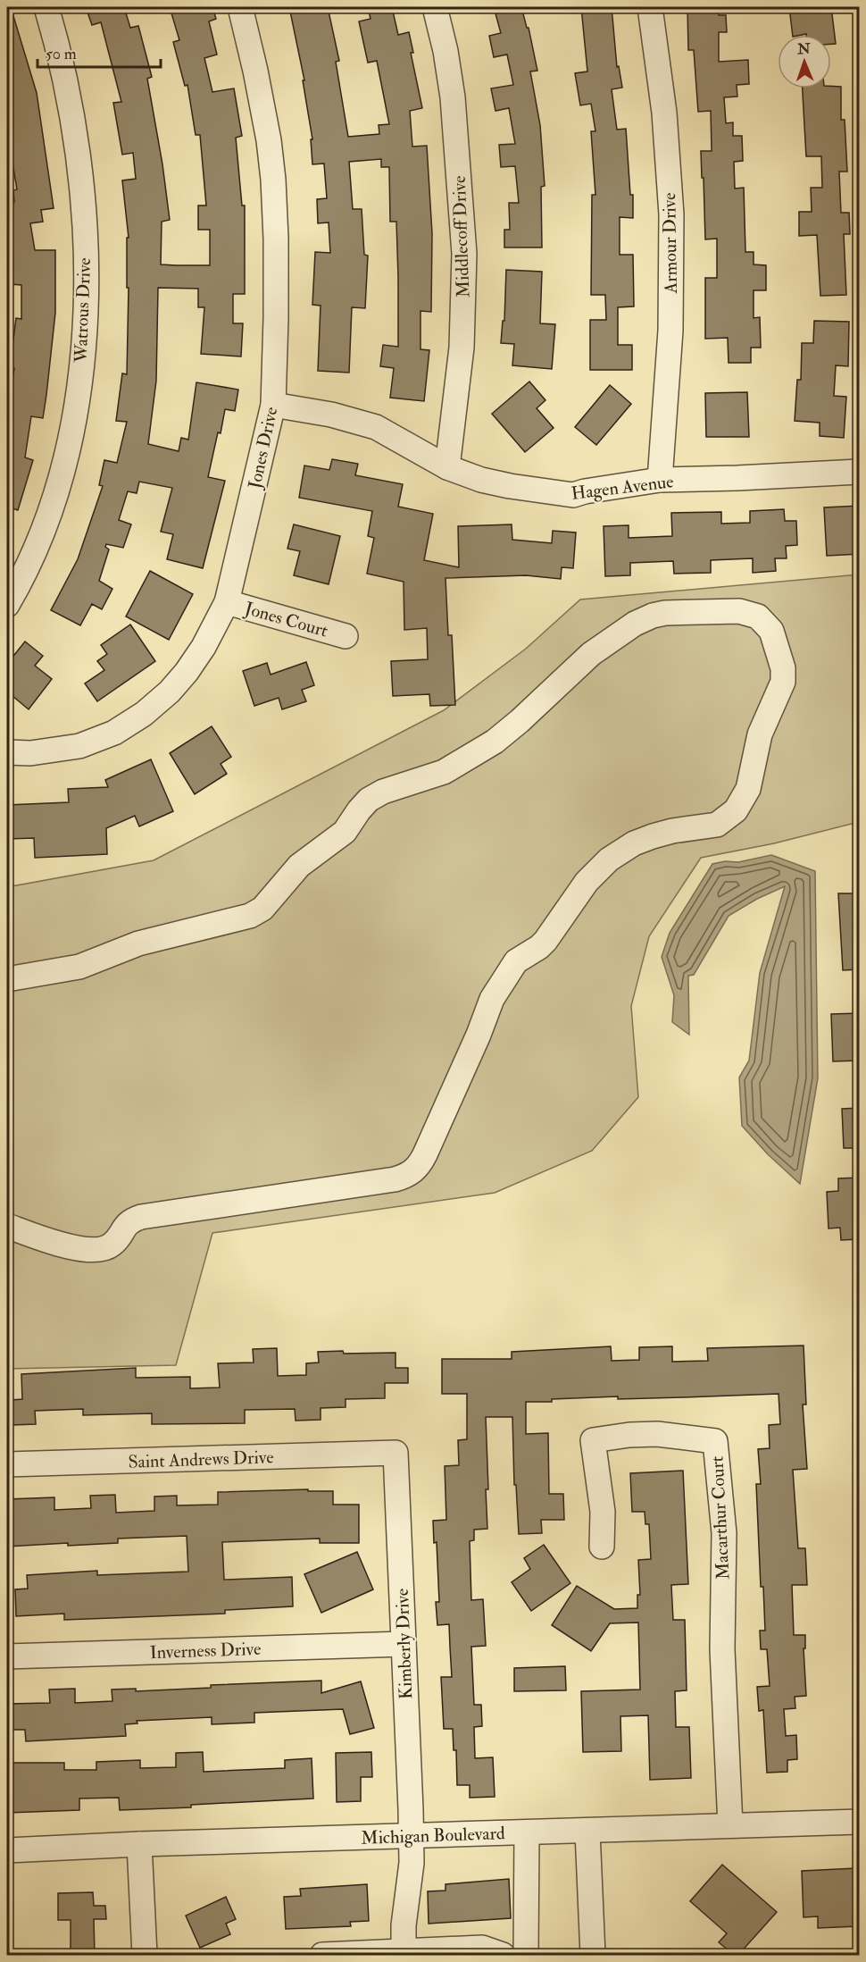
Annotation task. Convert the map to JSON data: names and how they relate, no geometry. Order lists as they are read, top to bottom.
{
  "streets": {
    "street": [
      "Middlecoff Drive",
      "Armour Drive",
      "Watrous Drive",
      "Jones Drive",
      "Hagen Avenue",
      "Jones Court",
      "Saint Andrews Drive",
      "Macarthur Court",
      "Kimberly Drive",
      "Inverness Drive",
      "Michigan Boulevard"
    ]
  },
  "crossings": [
    ["Middlecoff Drive", "Hagen Avenue"],
    ["Armour Drive", "Hagen Avenue"],
    ["Jones Drive", "Hagen Avenue"],
    ["Jones Drive", "Jones Court"],
    ["Saint Andrews Drive", "Kimberly Drive"],
    ["Macarthur Court", "Michigan Boulevard"],
    ["Kimberly Drive", "Inverness Drive"],
    ["Kimberly Drive", "Michigan Boulevard"]
  ],
  "scale_bar": "50 m",
  "north": "top"
}
